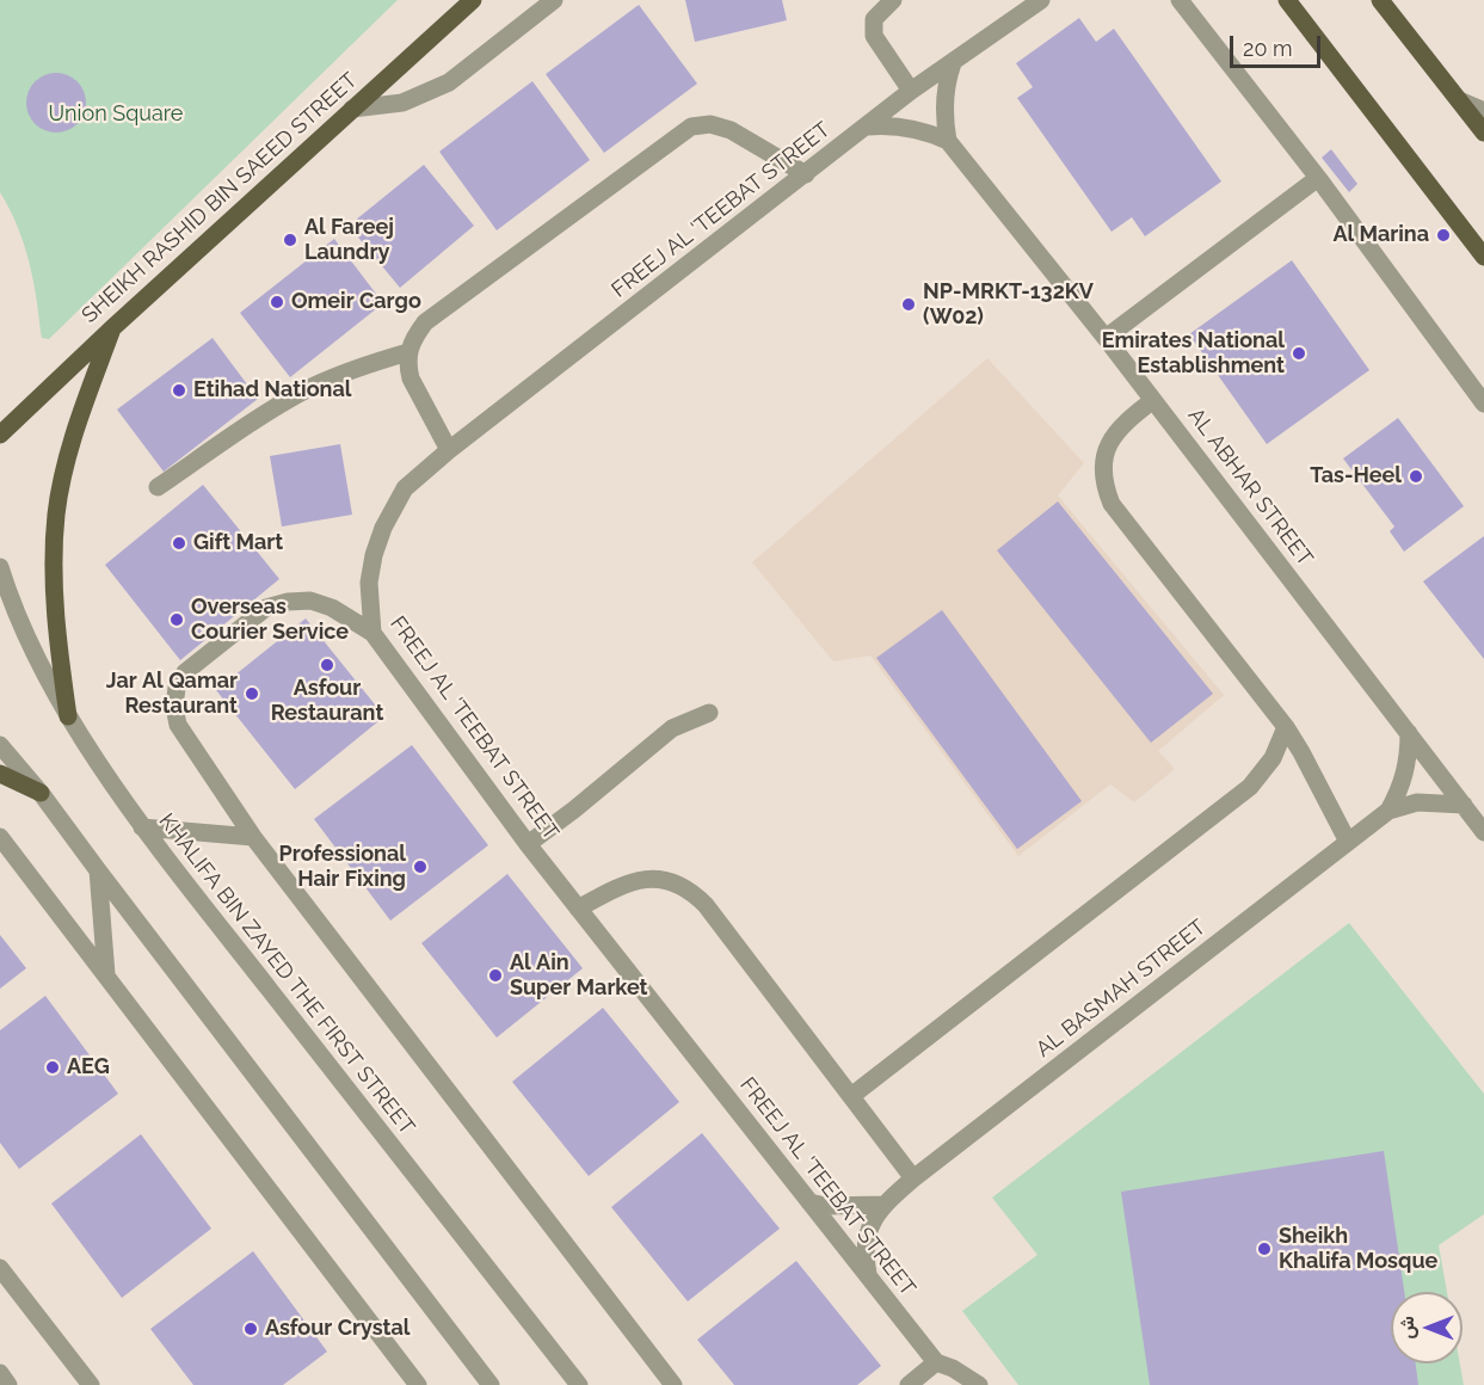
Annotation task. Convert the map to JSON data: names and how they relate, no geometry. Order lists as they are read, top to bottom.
{
  "streets": {
    "main road": ["SHEIKH RASHID BIN SAEED STREET"],
    "street": [
      "FREEJ AL 'TEEBAT STREET",
      "AL ABHAR STREET",
      "KHALIFA BIN ZAYED THE FIRST STREET",
      "AL BASMAH STREET"
    ]
  },
  "crossings": [
    ["FREEJ AL 'TEEBAT STREET", "AL BASMAH STREET"],
    ["AL ABHAR STREET", "AL BASMAH STREET"]
  ],
  "parks": ["Union Square"],
  "places": [
    "Al Marina",
    "Al Fareej Laundry",
    "Omeir Cargo",
    "NP-MRKT-132KV (W02)",
    "Emirates National Establishment",
    "Etihad National",
    "Tas-Heel",
    "Gift Mart",
    "Overseas Courier Service",
    "Asfour Restaurant",
    "Jar Al Qamar Restaurant",
    "Professional Hair Fixing",
    "Al Ain Super Market",
    "AEG",
    "Sheikh Khalifa Mosque",
    "Asfour Crystal"
  ],
  "scale_bar": "20 m",
  "north": "left"
}
